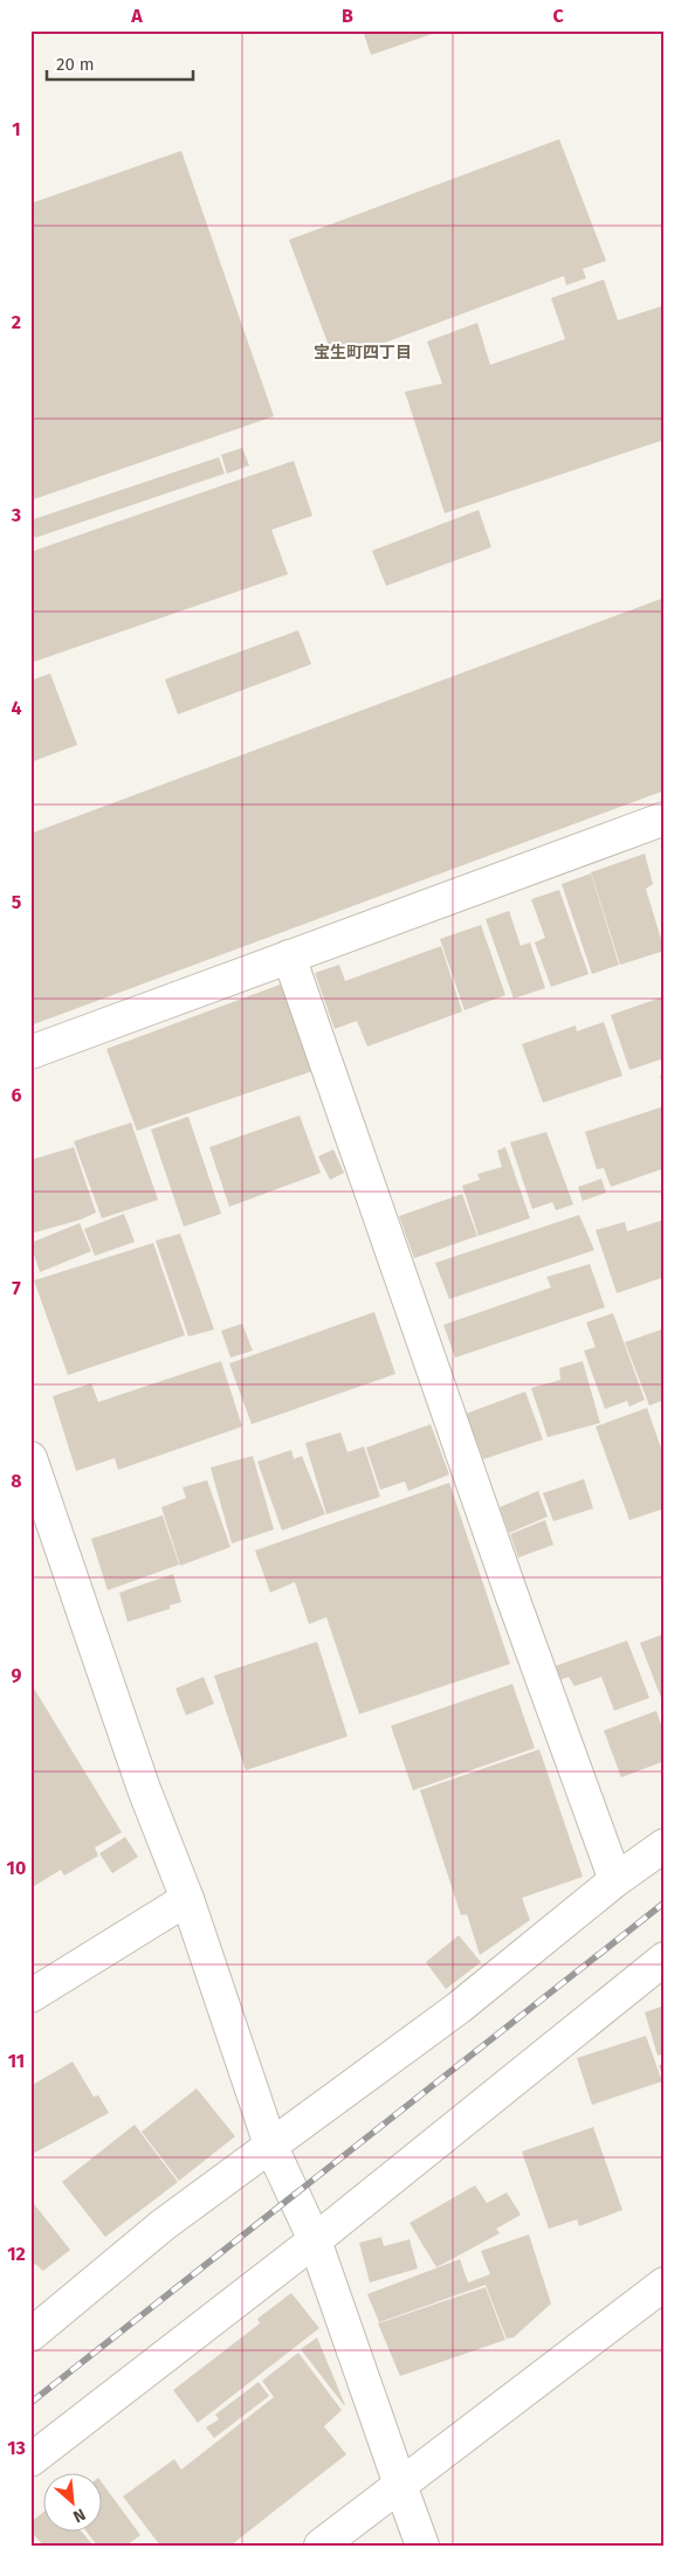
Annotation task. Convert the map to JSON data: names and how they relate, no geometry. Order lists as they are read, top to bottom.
{
  "districts": ["宝生町四丁目"],
  "scale_bar": "20 m",
  "north": "bottom right",
  "grid": {
    "columns": ["A", "B", "C"],
    "rows": [
      "1",
      "2",
      "3",
      "4",
      "5",
      "6",
      "7",
      "8",
      "9",
      "10",
      "11",
      "12",
      "13"
    ]
  }
}
